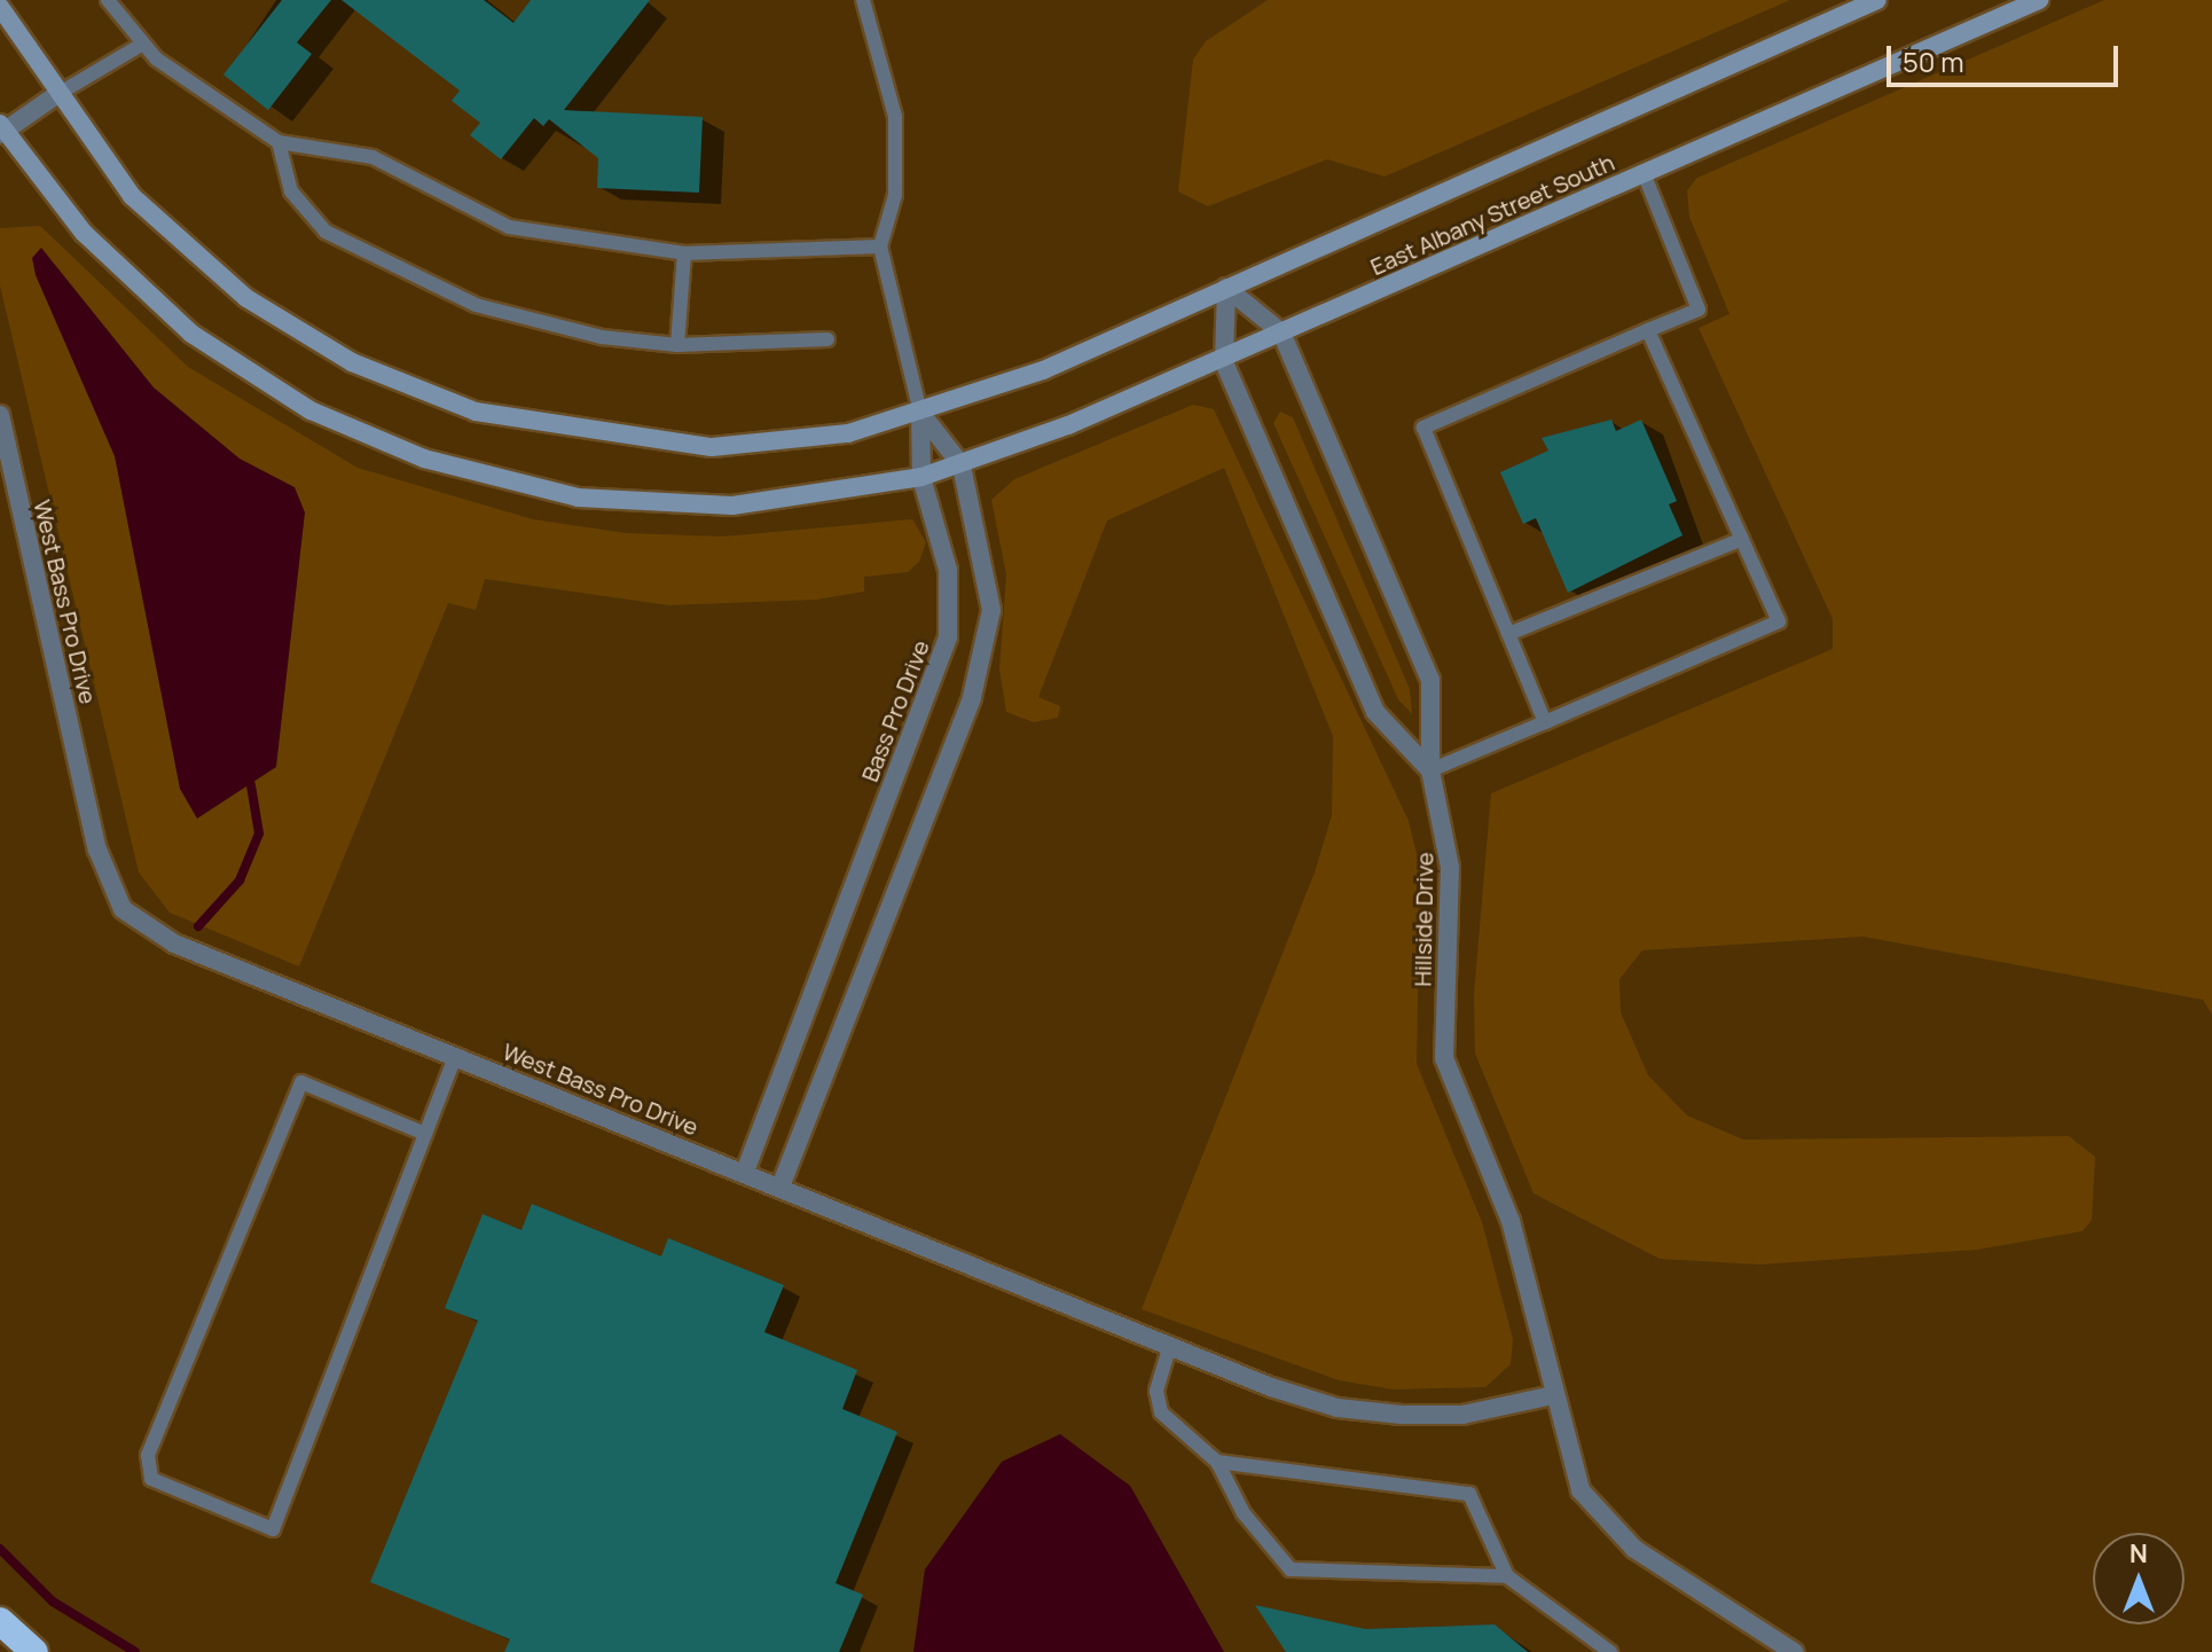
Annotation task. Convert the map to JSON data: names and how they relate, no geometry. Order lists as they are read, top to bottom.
{
  "streets": {
    "main road": ["East Albany Street South"],
    "street": ["West Bass Pro Drive", "Bass Pro Drive", "Hillside Drive"]
  },
  "crossings": [
    ["East Albany Street South", "Bass Pro Drive"],
    ["East Albany Street South", "Hillside Drive"],
    ["West Bass Pro Drive", "Bass Pro Drive"],
    ["West Bass Pro Drive", "Hillside Drive"]
  ],
  "scale_bar": "50 m",
  "north": "top"
}
